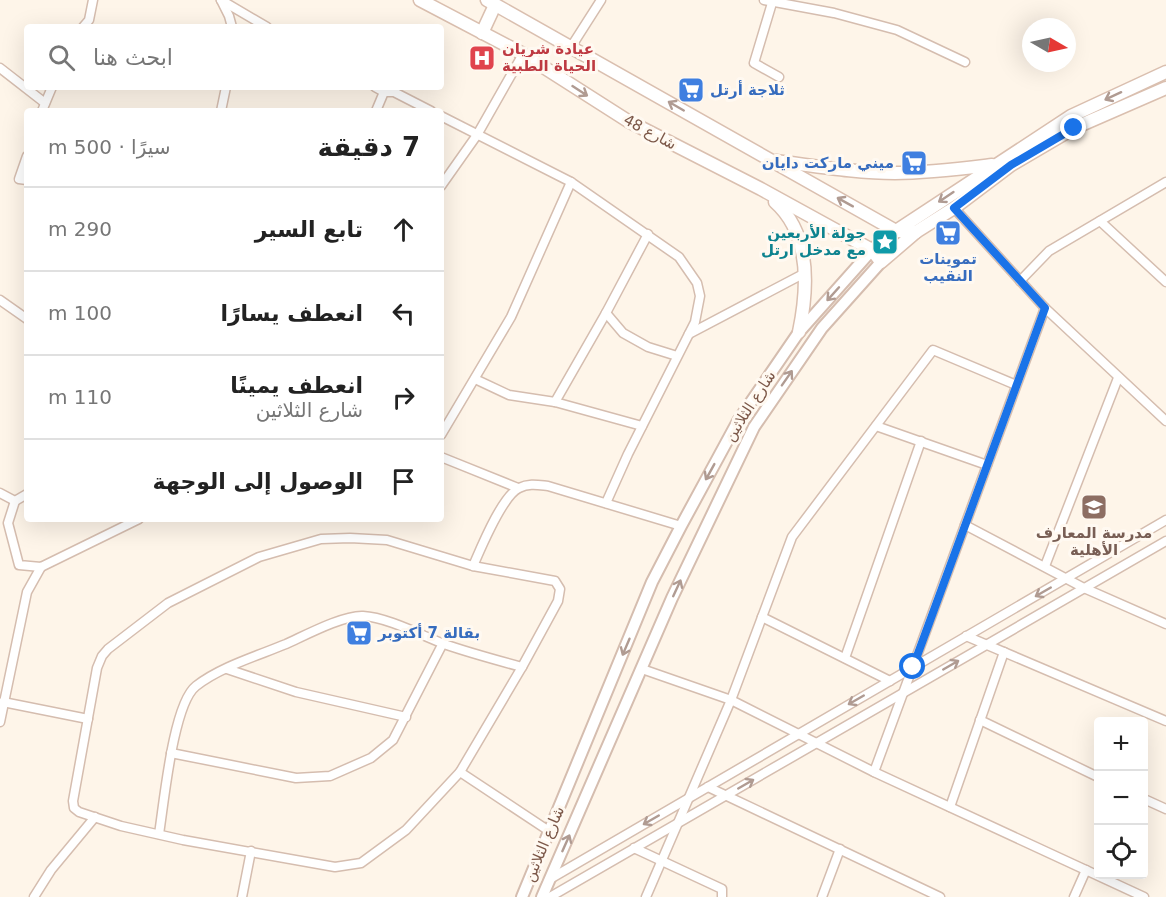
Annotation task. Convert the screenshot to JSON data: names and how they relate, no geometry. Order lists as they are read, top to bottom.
{
  "streets": {
    "main road": ["شارع 48", "شارع الثلاثين"]
  },
  "crossings": [
    ["شارع 48", "شارع الثلاثين"]
  ],
  "places": {
    "hospital": ["عيادة شريان الحياة الطبية"],
    "supermarket": [
      "ثلاجة أرتل",
      "ميني ماركت دايان",
      "تموينات النقيب",
      "بقالة 7 أكتوبر"
    ],
    "place": ["جولة الأربعين مع مدخل ارتل"],
    "school or university": ["مدرسة المعارف الأهلية"]
  },
  "north": "right",
  "page": {
    "search": "ابحث هنا",
    "heading": ["7 دقيقة", "سيرًا · 500 m"],
    "list": [
      ["تابع السير", "290 m"],
      ["انعطف يسارًا", "100 m"],
      ["انعطف يمينًا", "شارع الثلاثين", "110 m"],
      "الوصول إلى الوجهة"
    ],
    "map_buttons": ["+", "−"]
  }
}
